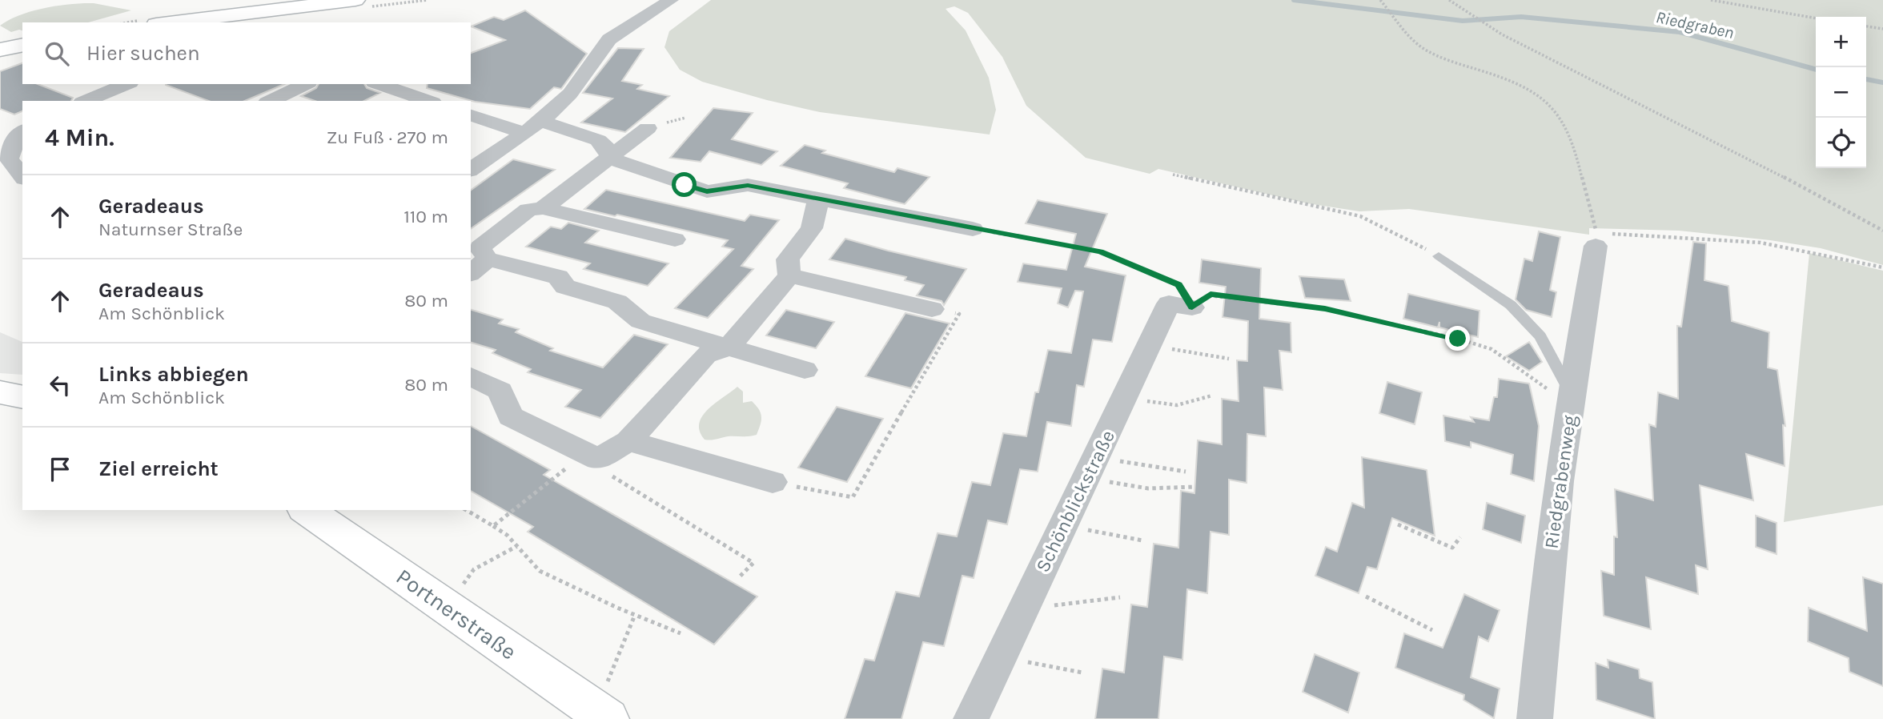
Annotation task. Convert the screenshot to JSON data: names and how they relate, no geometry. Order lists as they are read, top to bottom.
{
  "streets": {
    "street": ["Riedgrabenweg", "Schönblickstraße", "Portnerstraße"]
  },
  "water": ["Riedgraben"],
  "page": {
    "map_buttons": ["+", "−"],
    "search": "Hier suchen",
    "heading": ["4 Min.", "Zu Fuß · 270 m"],
    "list": [
      ["Geradeaus", "Naturnser Straße", "110 m"],
      ["Geradeaus", "Am Schönblick", "80 m"],
      ["Links abbiegen", "Am Schönblick", "80 m"],
      "Ziel erreicht"
    ]
  }
}
